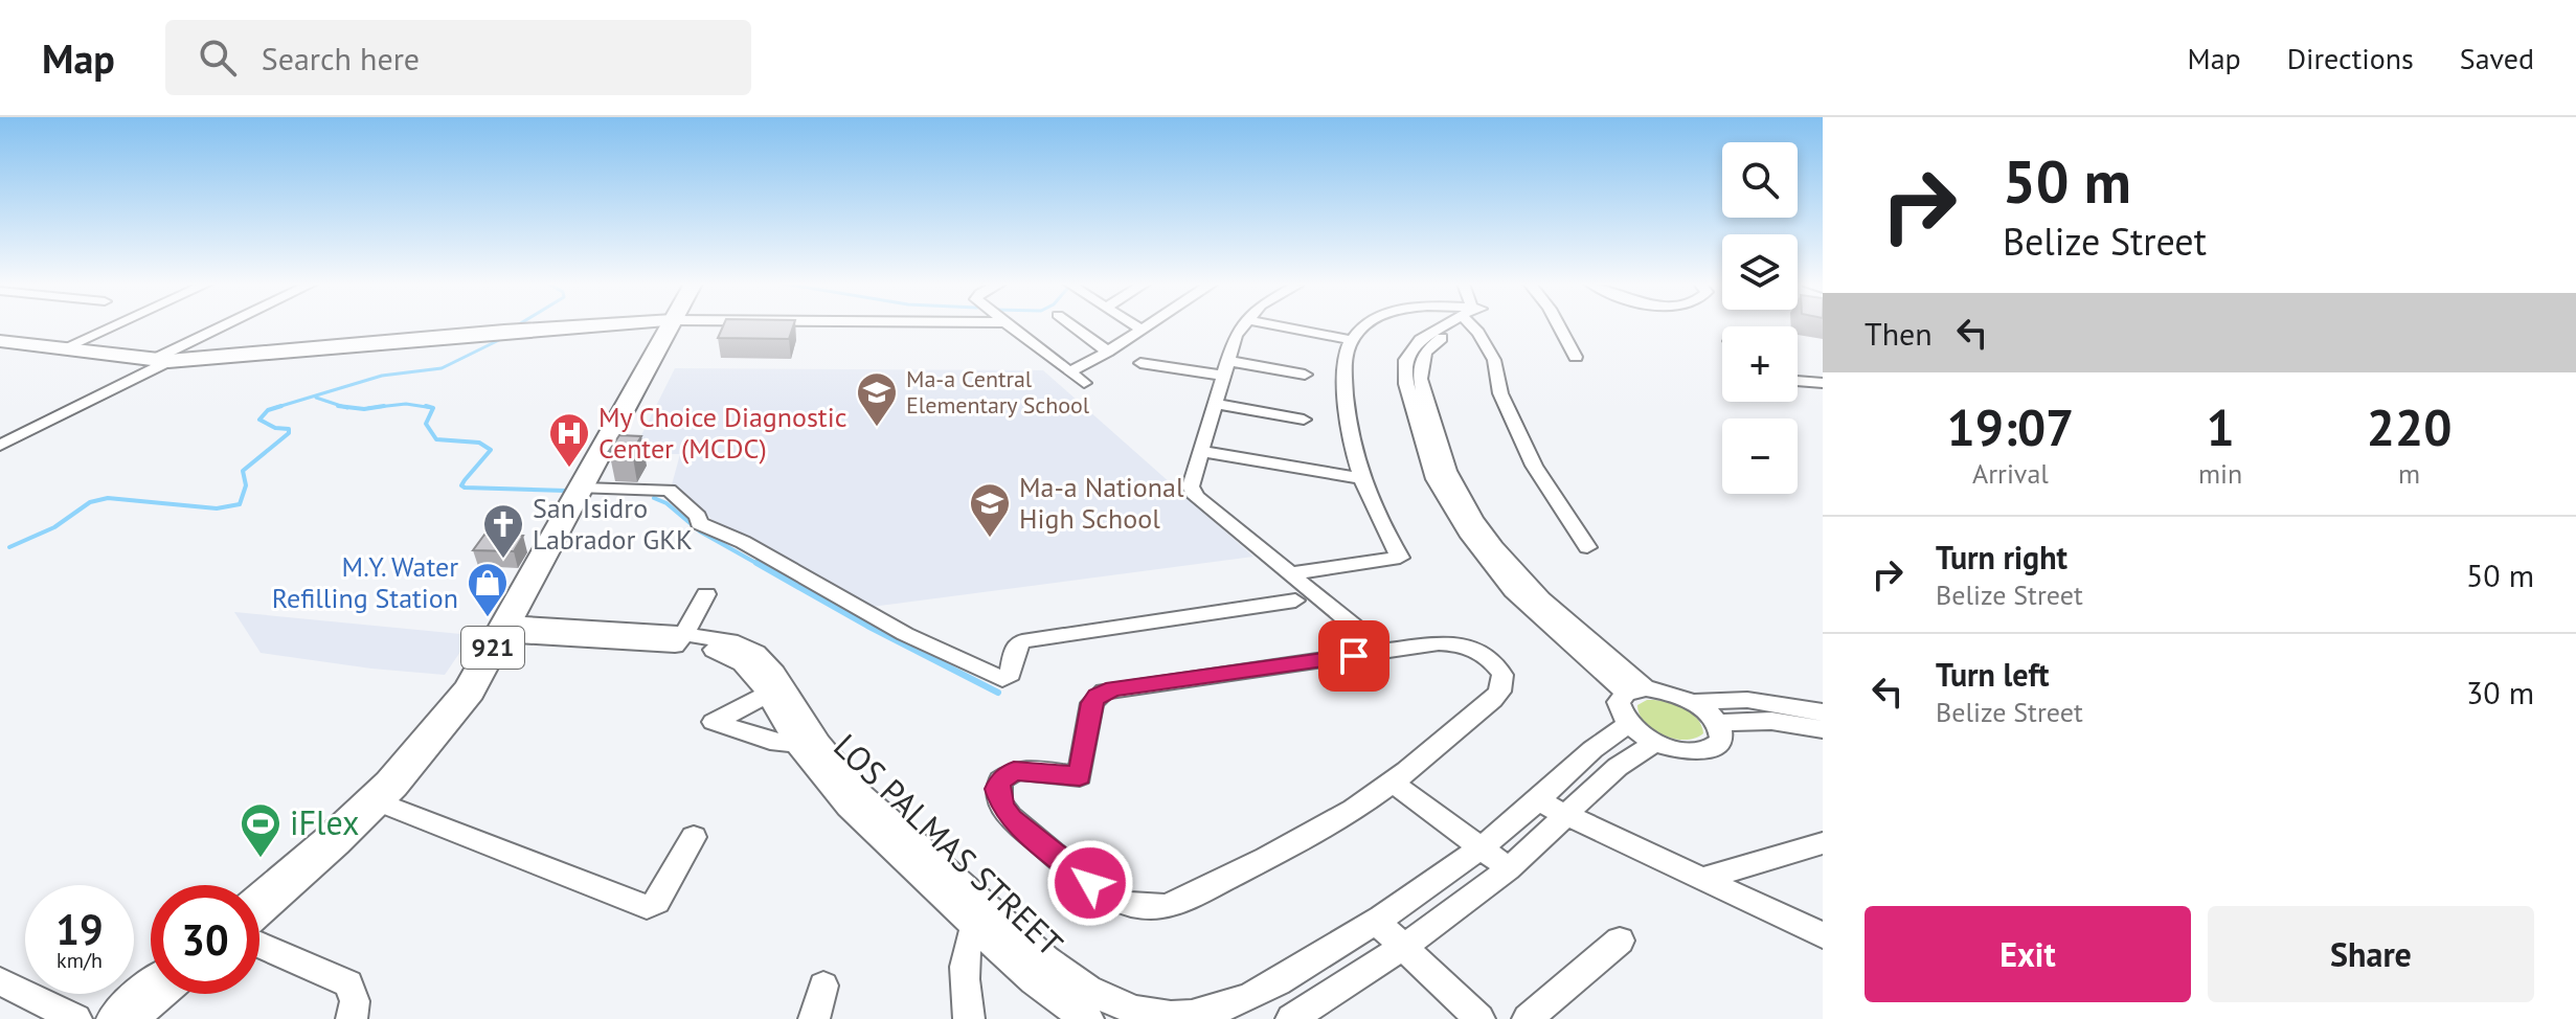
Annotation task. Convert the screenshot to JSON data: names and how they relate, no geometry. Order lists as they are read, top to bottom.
{
  "streets": {
    "main road": ["921"],
    "street": ["LOS PALMAS STREET"]
  },
  "crossings": [
    ["921", "LOS PALMAS STREET"]
  ],
  "places": {
    "school or university": ["Ma-a Central Elementary School", "Ma-a National High School"],
    "hospital": ["My Choice Diagnostic Center (MCDC)"],
    "church": ["San Isidro Labrador GKK"],
    "shop": ["M.Y. Water Refilling Station"],
    "sports": ["iFlex"]
  },
  "page": {
    "header": "Map",
    "search": "Search here",
    "nav": ["Map", "Directions", "Saved"],
    "turn": ["50 m", "Belize Street"],
    "map_buttons": ["+", "−"],
    "then": "Then",
    "eta": [
      "19:07",
      "Arrival",
      "1",
      "min",
      "220",
      "m"
    ],
    "list": [
      {
        "name": "Turn right",
        "note": "Belize Street",
        "value": "50 m"
      },
      {
        "name": "Turn left",
        "note": "Belize Street",
        "value": "30 m"
      }
    ],
    "speed": "19 km/h",
    "limit": "30",
    "buttons": ["Exit", "Share"]
  }
}
